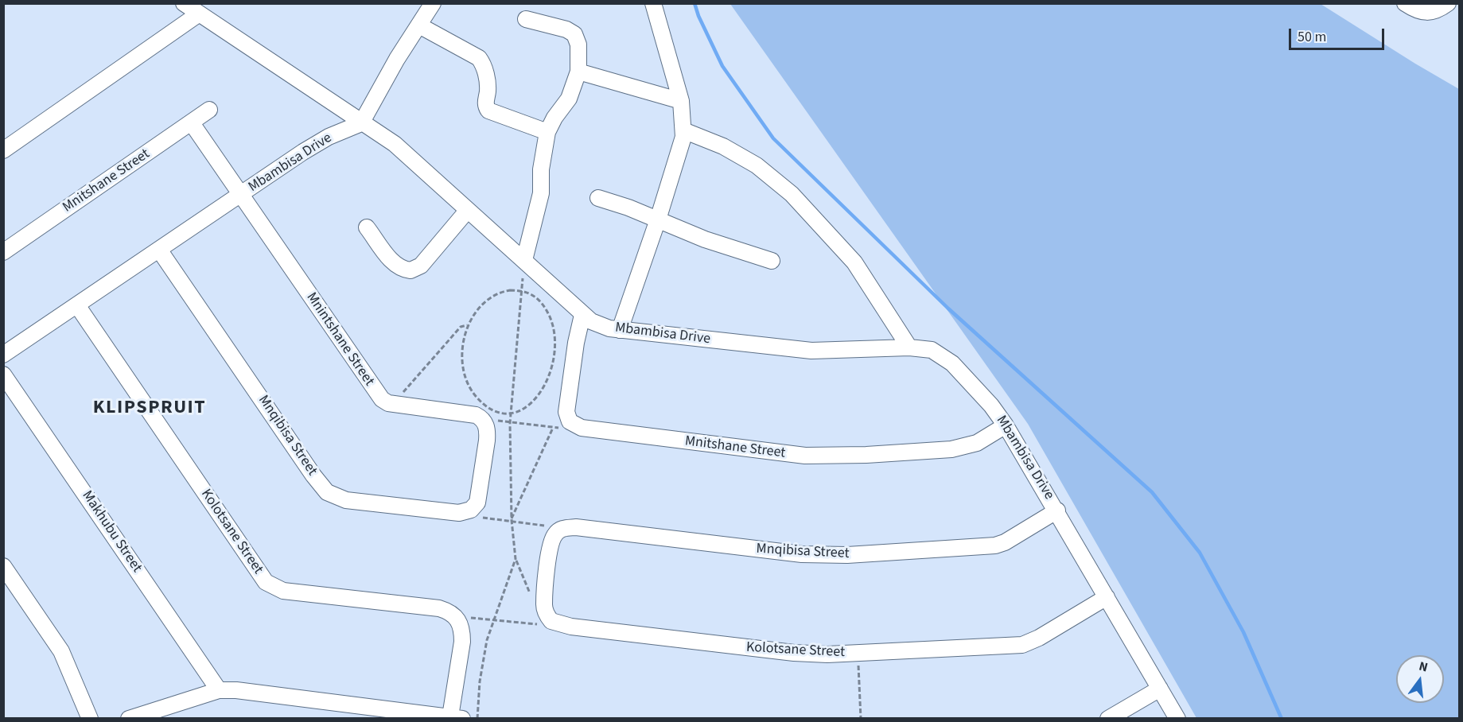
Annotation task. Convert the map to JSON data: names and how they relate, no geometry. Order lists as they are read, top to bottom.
{
  "streets": {
    "street": [
      "Mbambisa Drive",
      "Mnitshane Street",
      "Mnintshane Street",
      "Mnqibisa Street",
      "Makhubu Street",
      "Kolotsane Street"
    ]
  },
  "crossings": [
    ["Mbambisa Drive", "Mnitshane Street"],
    ["Mbambisa Drive", "Mnintshane Street"],
    ["Mbambisa Drive", "Mnqibisa Street"],
    ["Mbambisa Drive", "Kolotsane Street"],
    ["Mnitshane Street", "Mnintshane Street"]
  ],
  "districts": ["KLIPSPRUIT"],
  "scale_bar": "50 m",
  "north": "top"
}
